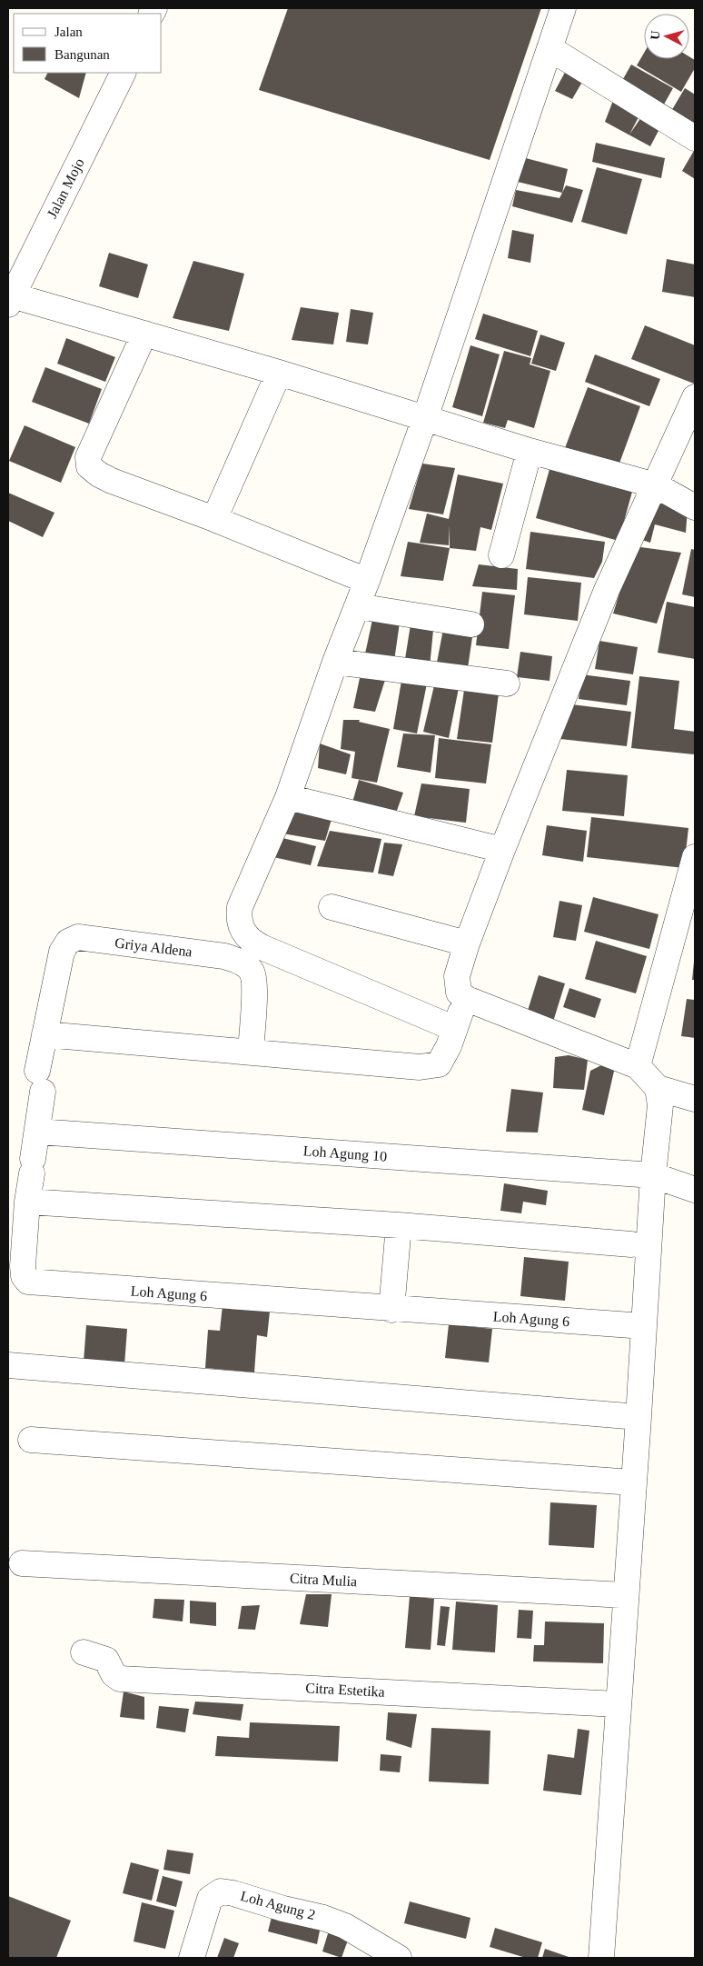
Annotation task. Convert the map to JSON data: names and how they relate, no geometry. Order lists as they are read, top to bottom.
{
  "streets": {
    "street": [
      "Jalan Mojo",
      "Griya Aldena",
      "Loh Agung 10",
      "Loh Agung 6",
      "Citra Mulia",
      "Citra Estetika",
      "Loh Agung 2"
    ]
  },
  "crossings": [
    ["Griya Aldena", "Loh Agung 10"],
    ["Griya Aldena", "Loh Agung 6"],
    ["Loh Agung 10", "Loh Agung 6"]
  ],
  "legend": ["Jalan", "Bangunan"],
  "north": "left"
}
